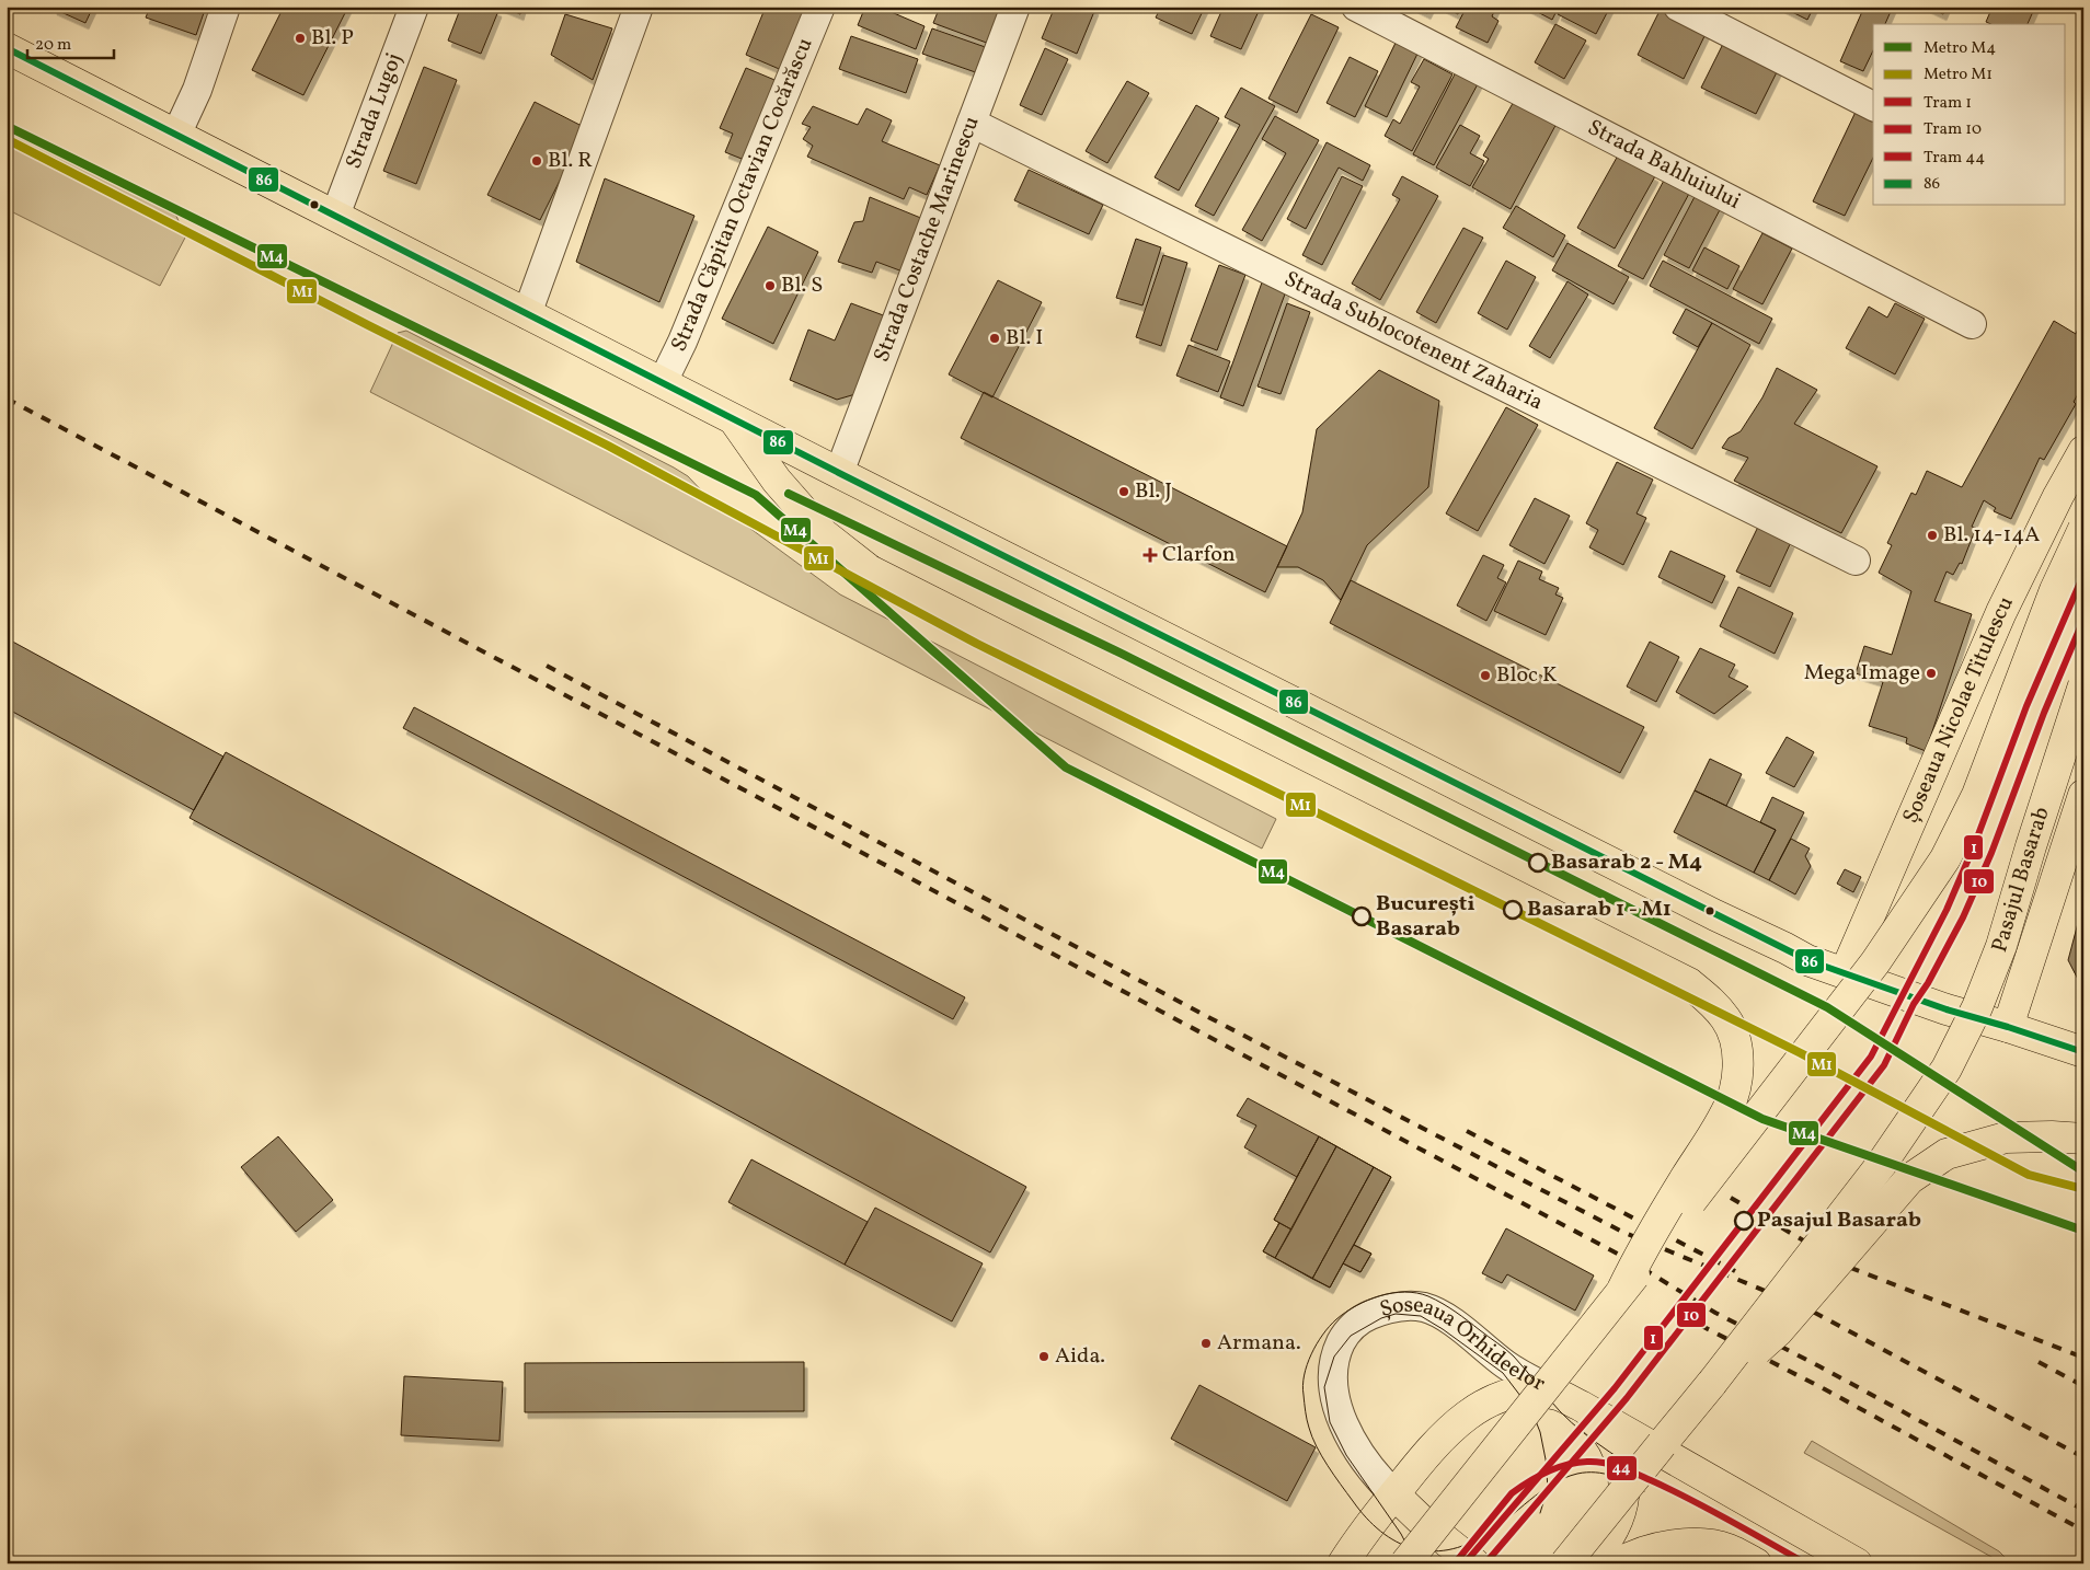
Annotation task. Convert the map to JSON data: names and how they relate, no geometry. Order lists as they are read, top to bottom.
{
  "streets": {
    "main road": ["Șoseaua Nicolae Titulescu", "Pasajul Basarab", "Șoseaua Orhideelor"],
    "street": [
      "Strada Lugoj",
      "Strada Bahluiului",
      "Strada Căpitan Octavian Cocărăscu",
      "Strada Costache Marinescu",
      "Strada Sublocotenent Zaharia"
    ]
  },
  "crossings": [
    ["Strada Costache Marinescu", "Strada Sublocotenent Zaharia"]
  ],
  "places": {
    "other": [
      "Bl. P",
      "Bl. R",
      "Bl. S",
      "Bl. I",
      "Bl. J",
      "Bl. 14-14A",
      "Mega Image",
      "Bloc K",
      "Basarab 2 - M4",
      "Basarab 1 - M1",
      "București Basarab",
      "Pasajul Basarab",
      "Armana.",
      "Aida."
    ],
    "health": ["Clarfon"]
  },
  "lines": [
    "transit line 86",
    "metro line M4",
    "metro line M1",
    "tram line 1",
    "tram line 10",
    "tram line 44"
  ],
  "legend": [
    "Metro M4",
    "Metro M1",
    "Tram 1",
    "Tram 10",
    "Tram 44",
    "86"
  ],
  "scale_bar": "20 m"
}
